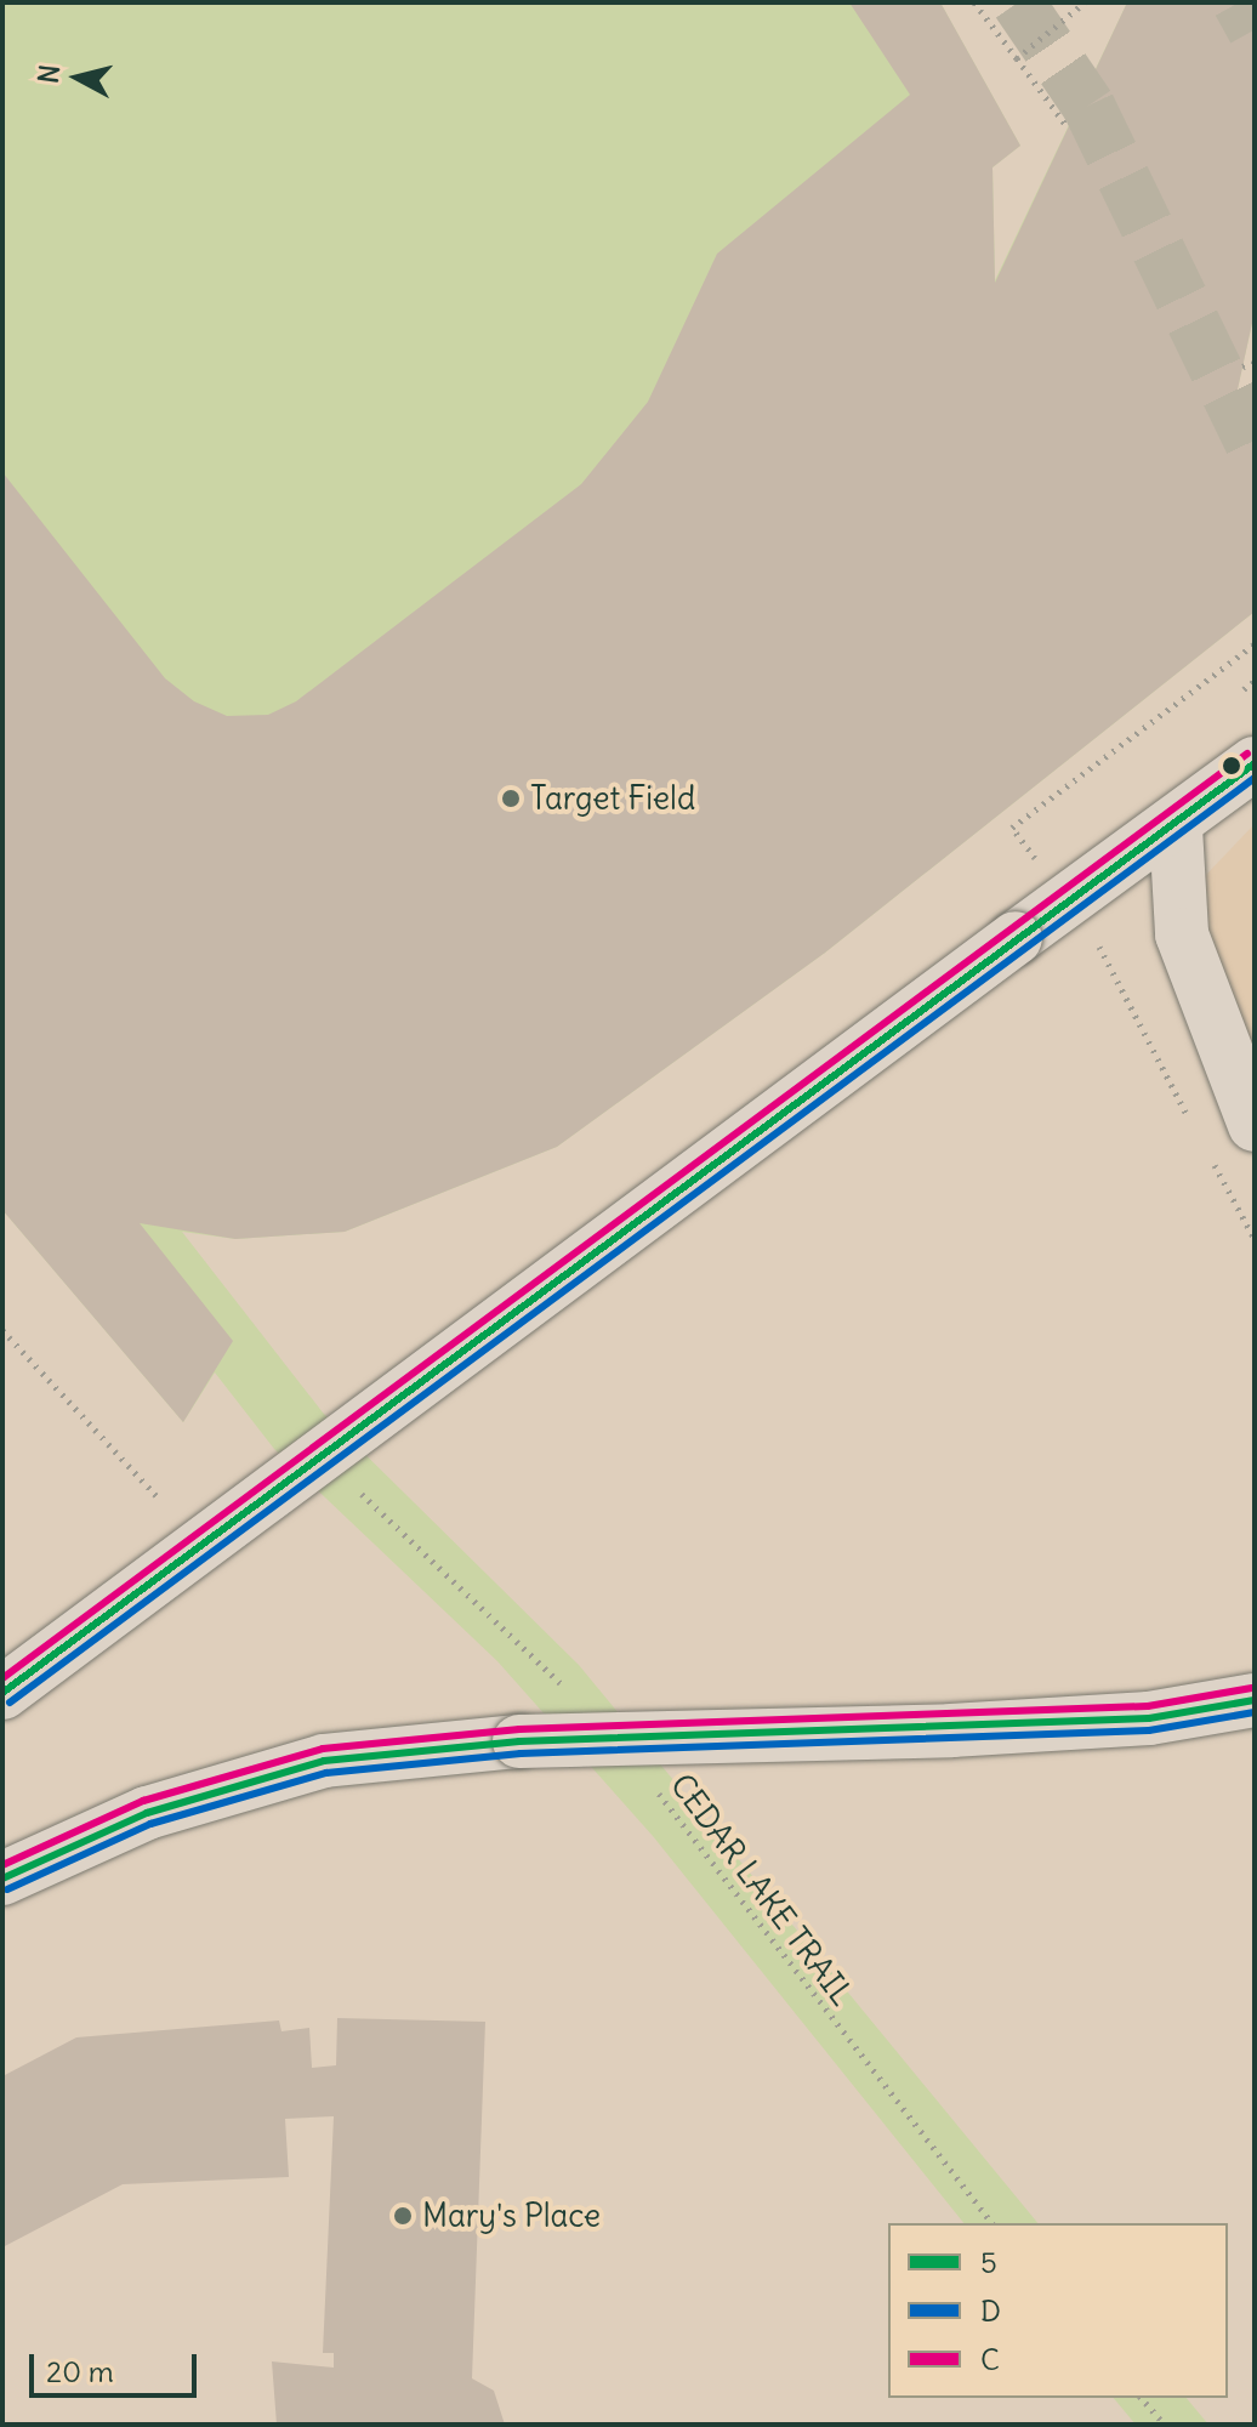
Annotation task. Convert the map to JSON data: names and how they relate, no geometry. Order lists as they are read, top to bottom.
{
  "streets": {
    "path": ["CEDAR LAKE TRAIL"]
  },
  "places": ["Target Field", "Mary's Place"],
  "lines": ["transit line C", "transit line 5", "transit line D"],
  "legend": ["5", "D", "C"],
  "scale_bar": "20 m",
  "north": "left"
}
